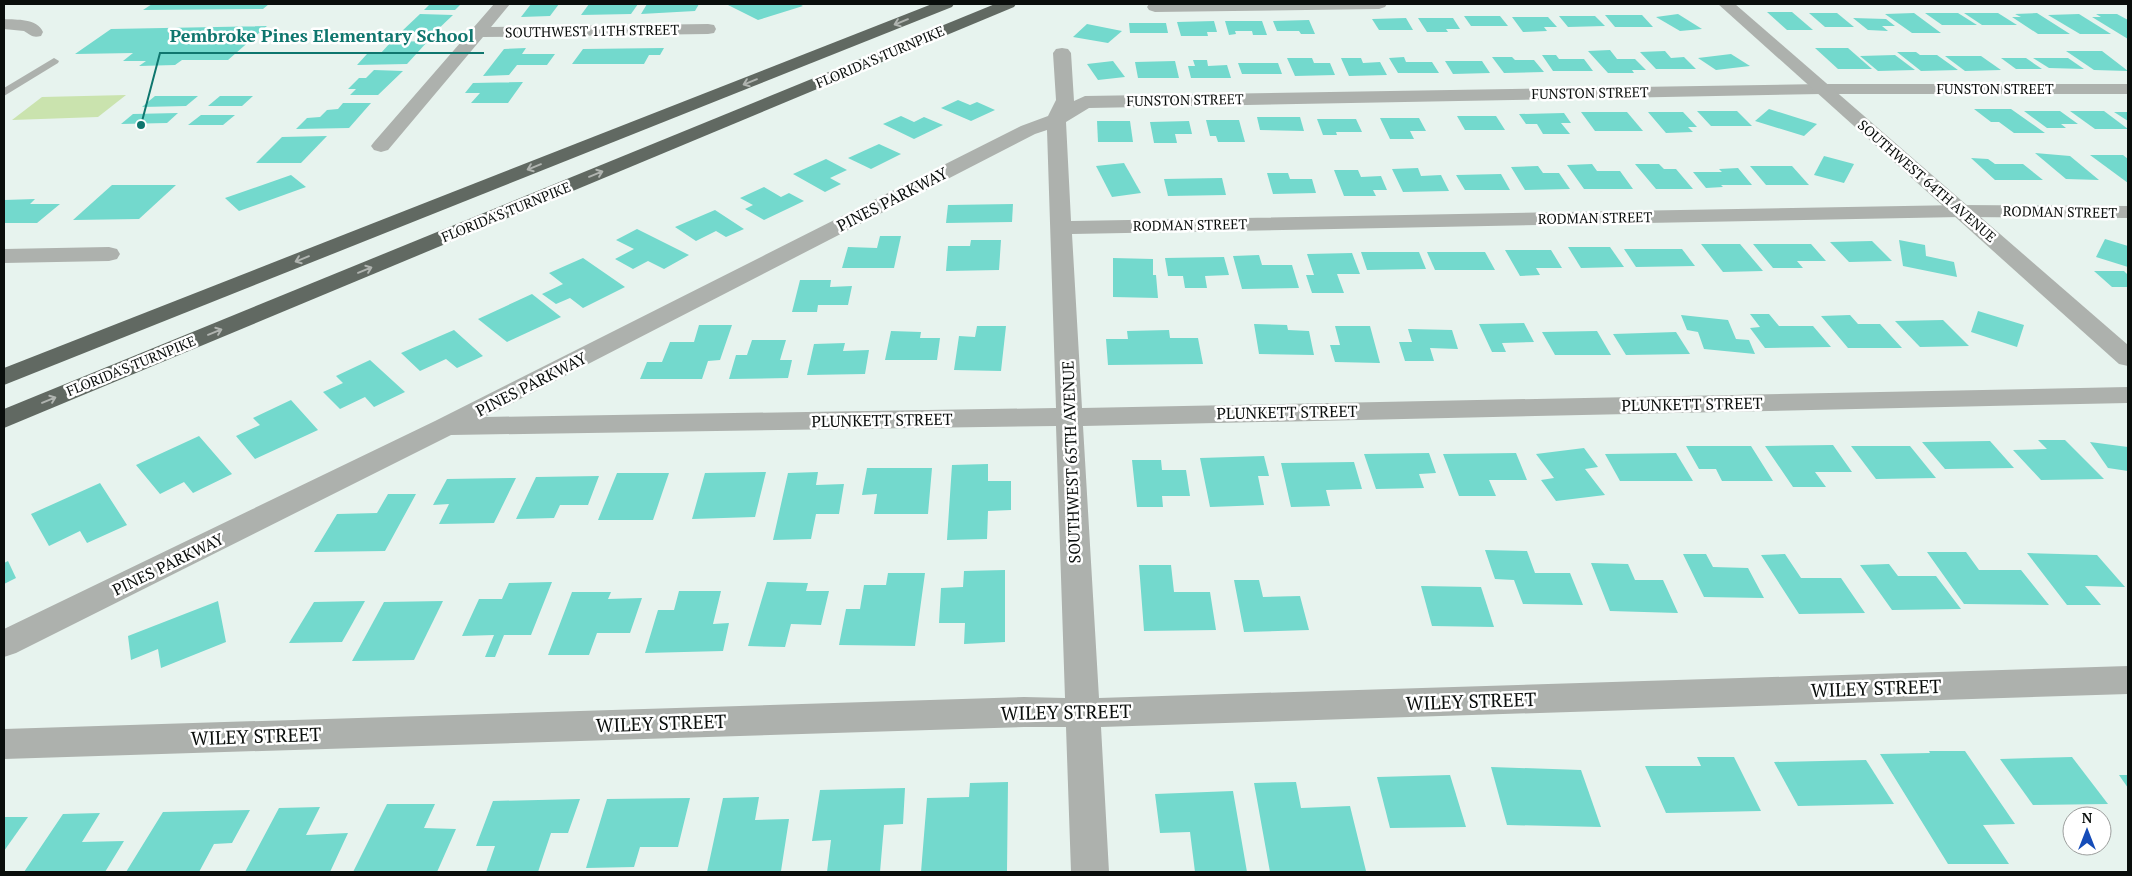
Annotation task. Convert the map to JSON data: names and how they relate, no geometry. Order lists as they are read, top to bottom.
{
  "streets": {
    "highway": ["FLORIDA'S TURNPIKE"],
    "street": [
      "SOUTHWEST 11TH STREET",
      "FUNSTON STREET",
      "SOUTHWEST 64TH AVENUE",
      "PINES PARKWAY",
      "RODMAN STREET",
      "PLUNKETT STREET",
      "SOUTHWEST 65TH AVENUE",
      "WILEY STREET"
    ]
  },
  "crossings": [
    ["FUNSTON STREET", "SOUTHWEST 64TH AVENUE"],
    ["FUNSTON STREET", "PINES PARKWAY"],
    ["FUNSTON STREET", "SOUTHWEST 65TH AVENUE"],
    ["SOUTHWEST 64TH AVENUE", "RODMAN STREET"],
    ["PINES PARKWAY", "PLUNKETT STREET"],
    ["PINES PARKWAY", "SOUTHWEST 65TH AVENUE"],
    ["RODMAN STREET", "SOUTHWEST 65TH AVENUE"],
    ["PLUNKETT STREET", "SOUTHWEST 65TH AVENUE"],
    ["SOUTHWEST 65TH AVENUE", "WILEY STREET"]
  ],
  "places": ["Pembroke Pines Elementary School"],
  "north": "top"
}
